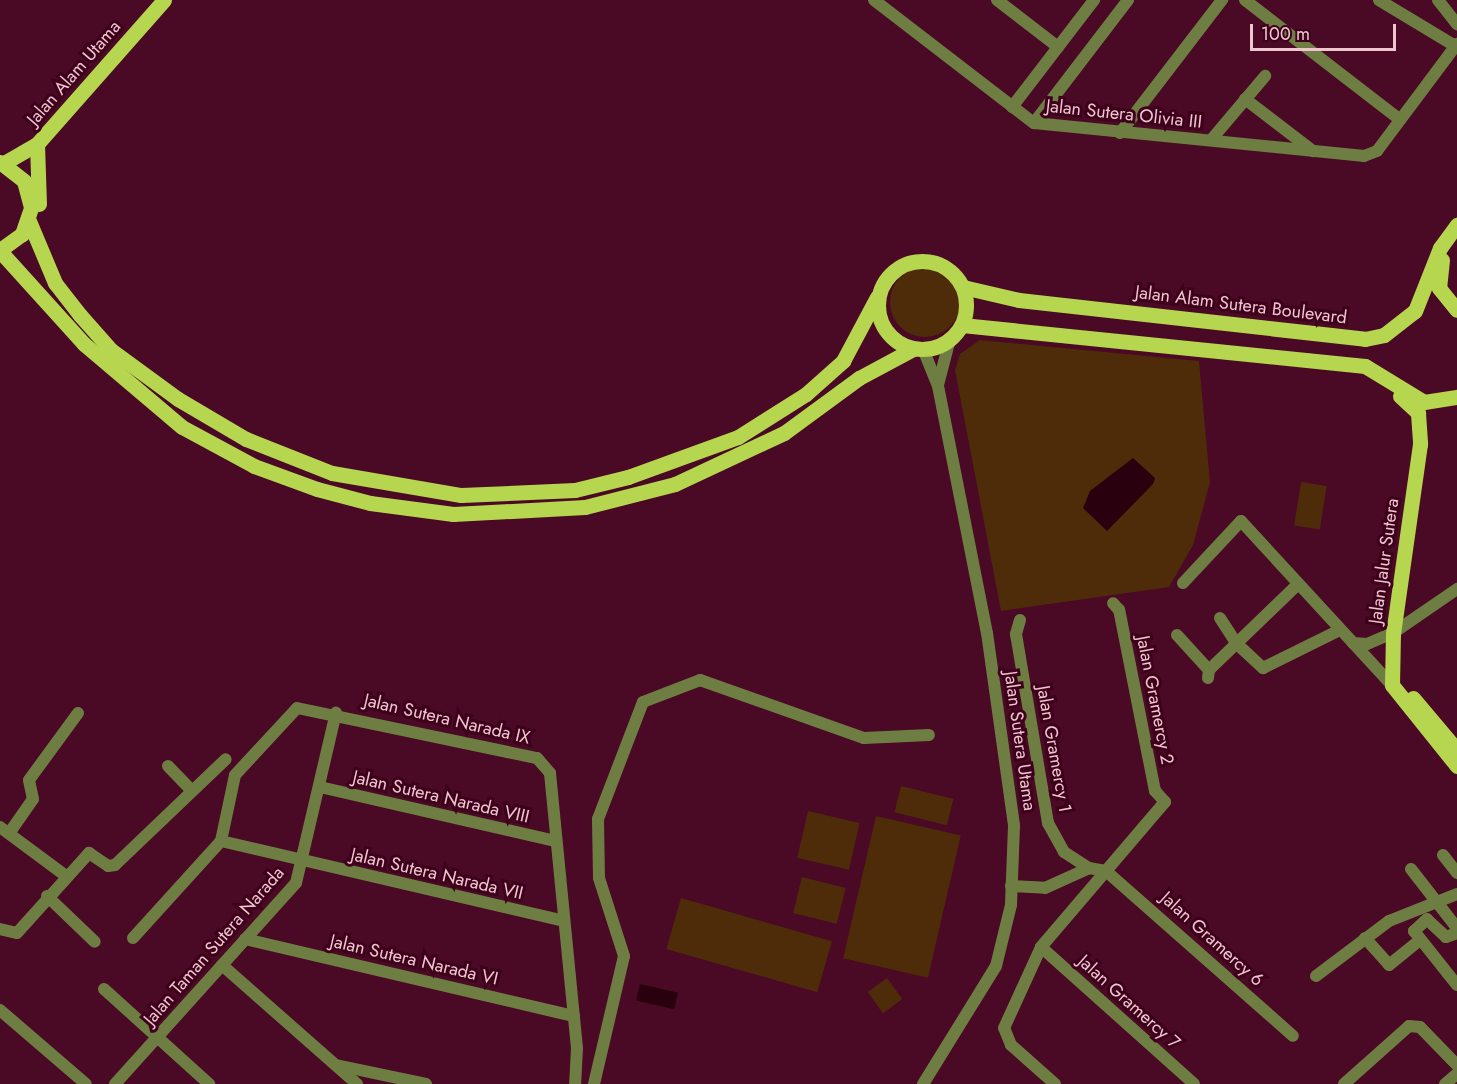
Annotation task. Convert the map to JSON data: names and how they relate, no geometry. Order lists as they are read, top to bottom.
{
  "streets": {
    "main road": ["Jalan Alam Utama", "Jalan Alam Sutera Boulevard", "Jalan Jalur Sutera"],
    "street": [
      "Jalan Sutera Olivia III",
      "Jalan Gramercy 2",
      "Jalan Sutera Narada IX",
      "Jalan Sutera Utama",
      "Jalan Gramercy 1",
      "Jalan Sutera Narada VIII",
      "Jalan Sutera Narada VII",
      "Jalan Gramercy 6",
      "Jalan Taman Sutera Narada",
      "Jalan Sutera Narada VI",
      "Jalan Gramercy 7"
    ]
  },
  "crossings": [
    ["Jalan Alam Sutera Boulevard", "Jalan Sutera Utama"],
    ["Jalan Gramercy 2", "Jalan Gramercy 6"],
    ["Jalan Sutera Narada IX", "Jalan Sutera Narada VIII"],
    ["Jalan Sutera Narada IX", "Jalan Sutera Narada VII"],
    ["Jalan Sutera Narada IX", "Jalan Taman Sutera Narada"],
    ["Jalan Sutera Narada VIII", "Jalan Taman Sutera Narada"],
    ["Jalan Sutera Narada VII", "Jalan Taman Sutera Narada"],
    ["Jalan Taman Sutera Narada", "Jalan Sutera Narada VI"]
  ],
  "scale_bar": "100 m"
}
